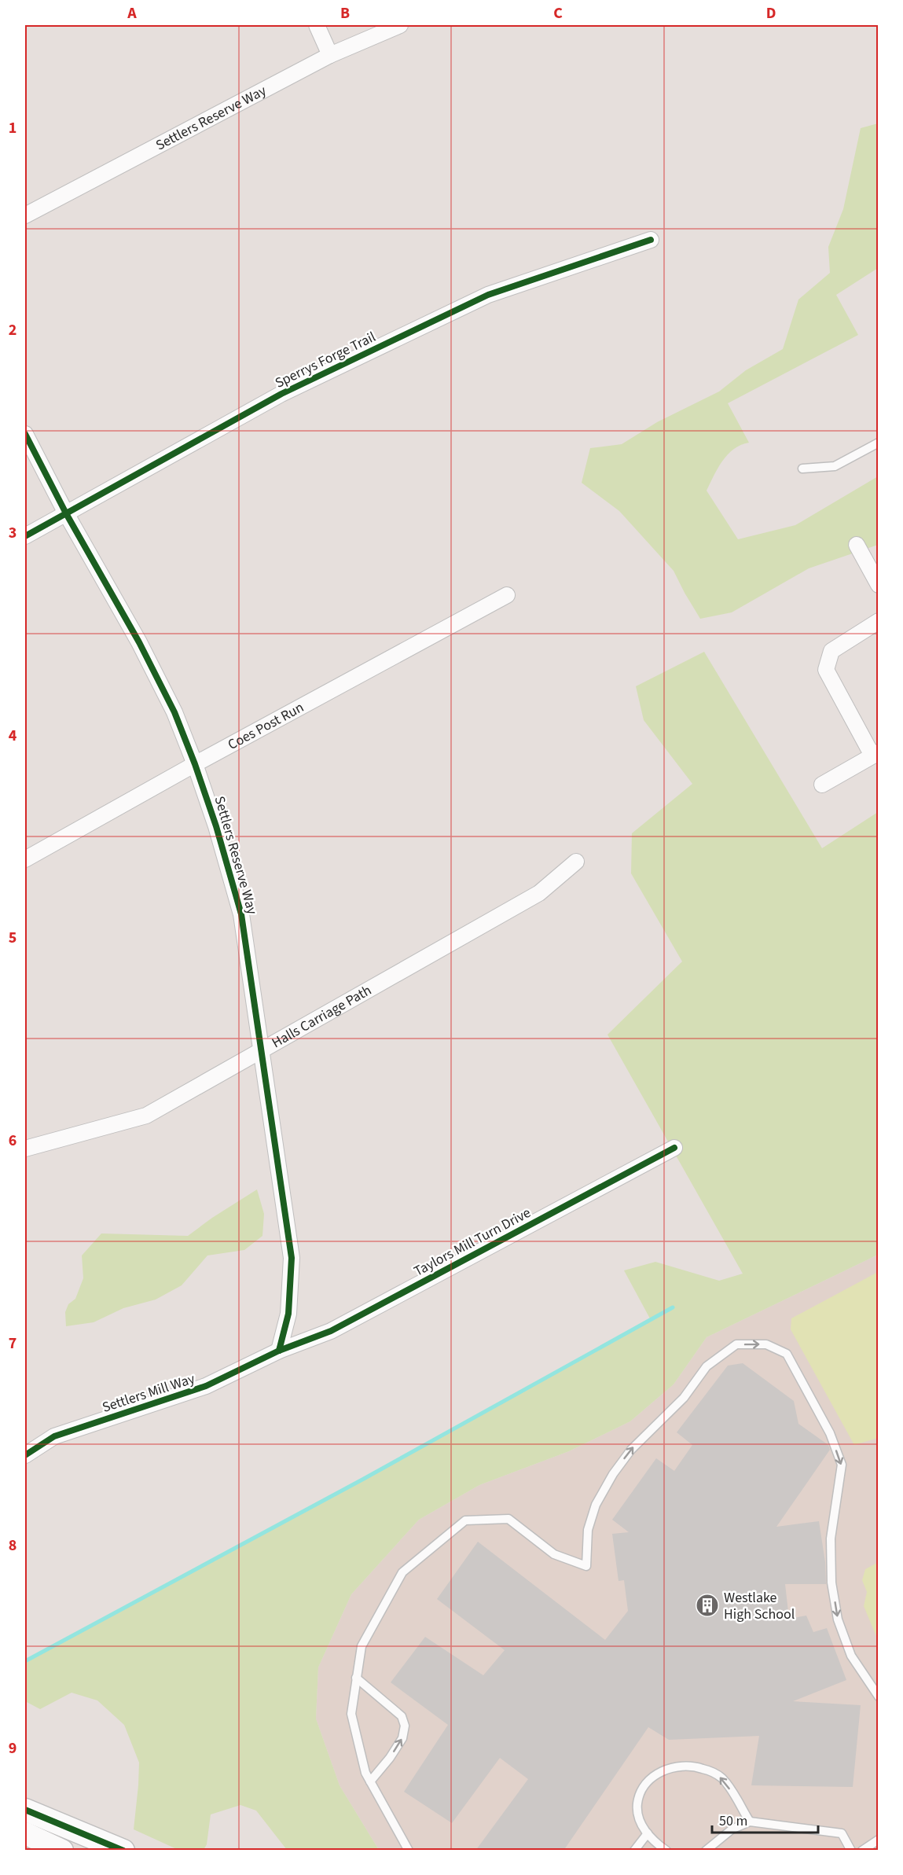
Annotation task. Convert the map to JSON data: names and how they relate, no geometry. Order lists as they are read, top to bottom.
{
  "streets": {
    "street": [
      "Settlers Reserve Way",
      "Sperrys Forge Trail",
      "Coes Post Run",
      "Halls Carriage Path",
      "Taylors Mill Turn Drive",
      "Settlers Mill Way"
    ]
  },
  "crossings": [
    ["Settlers Reserve Way", "Sperrys Forge Trail"],
    ["Settlers Reserve Way", "Coes Post Run"],
    ["Settlers Reserve Way", "Halls Carriage Path"],
    ["Settlers Reserve Way", "Taylors Mill Turn Drive"],
    ["Settlers Reserve Way", "Settlers Mill Way"],
    ["Taylors Mill Turn Drive", "Settlers Mill Way"]
  ],
  "places": {
    "building": ["Westlake High School"]
  },
  "scale_bar": "50 m",
  "grid": {
    "columns": [
      "A",
      "B",
      "C",
      "D"
    ],
    "rows": [
      "1",
      "2",
      "3",
      "4",
      "5",
      "6",
      "7",
      "8",
      "9"
    ]
  }
}
